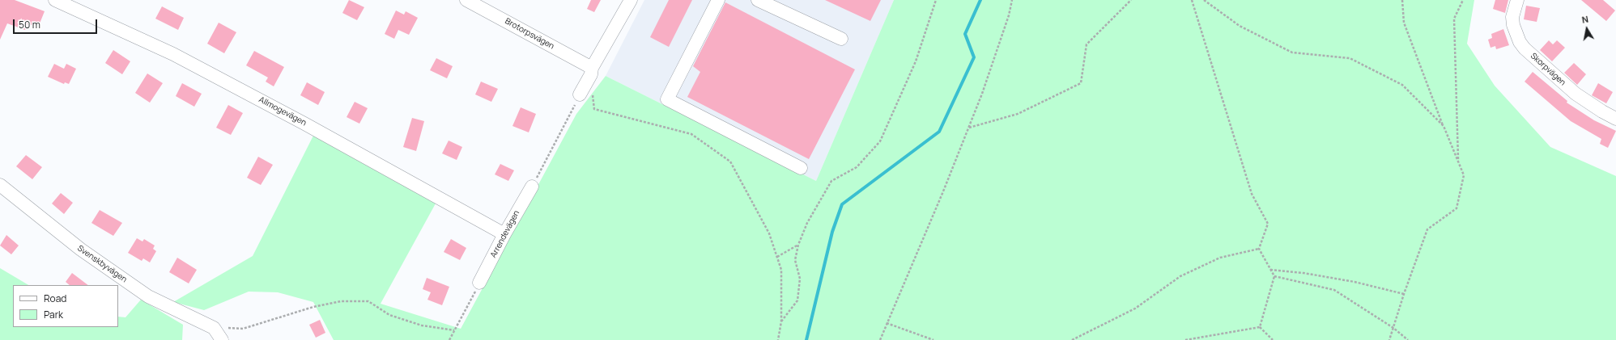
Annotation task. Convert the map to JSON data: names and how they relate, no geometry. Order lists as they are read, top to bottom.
{
  "streets": {
    "street": [
      "Brotorpsvägen",
      "Skorpvägen",
      "Allmogevägen",
      "Arrendevägen",
      "Svenskbyvägen"
    ]
  },
  "crossings": [
    ["Allmogevägen", "Arrendevägen"]
  ],
  "legend": ["Road", "Park"],
  "scale_bar": "50 m",
  "north": "top"
}
